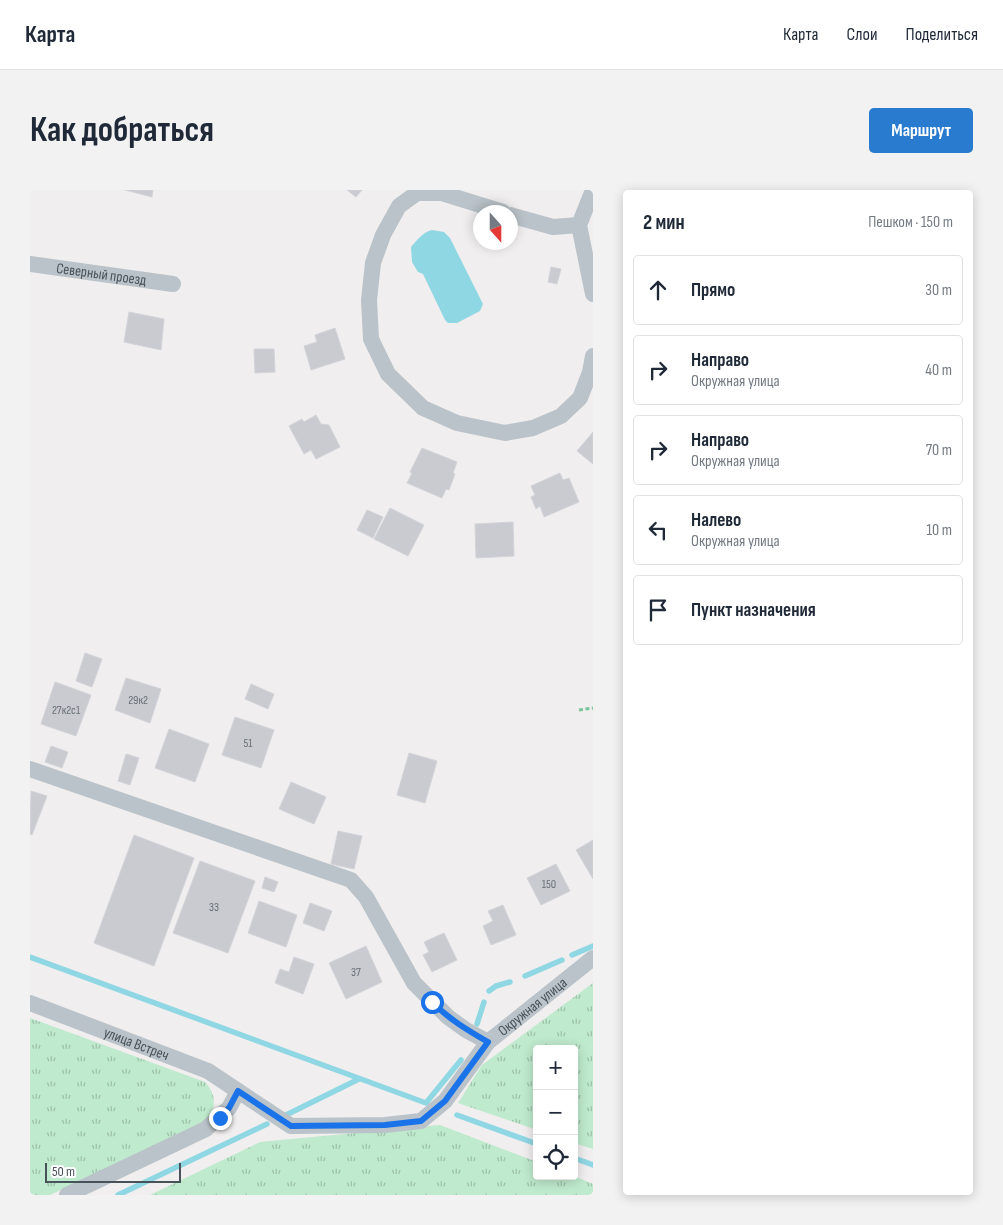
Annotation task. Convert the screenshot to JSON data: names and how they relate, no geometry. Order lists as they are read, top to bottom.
{
  "streets": {
    "street": ["Северный проезд", "Окружная улица", "улица Встреч"]
  },
  "crossings": [
    ["Окружная улица", "улица Встреч"]
  ],
  "house_numbers": [
    "29к2",
    "27к2с1",
    "51",
    "150",
    "33",
    "37"
  ],
  "scale_bar": "50 m",
  "north": "bottom",
  "page": {
    "header": "Карта",
    "nav": ["Карта", "Слои", "Поделиться"],
    "buttons": "Маршрут",
    "title": "Как добраться",
    "heading": ["2 мин", "Пешком · 150 m"],
    "list": [
      ["Прямо", "30 m"],
      ["Направо", "Окружная улица", "40 m"],
      ["Направо", "Окружная улица", "70 m"],
      ["Налево", "Окружная улица", "10 m"],
      "Пункт назначения"
    ],
    "map_buttons": ["+", "−"],
    "scale": "50 m"
  }
}
